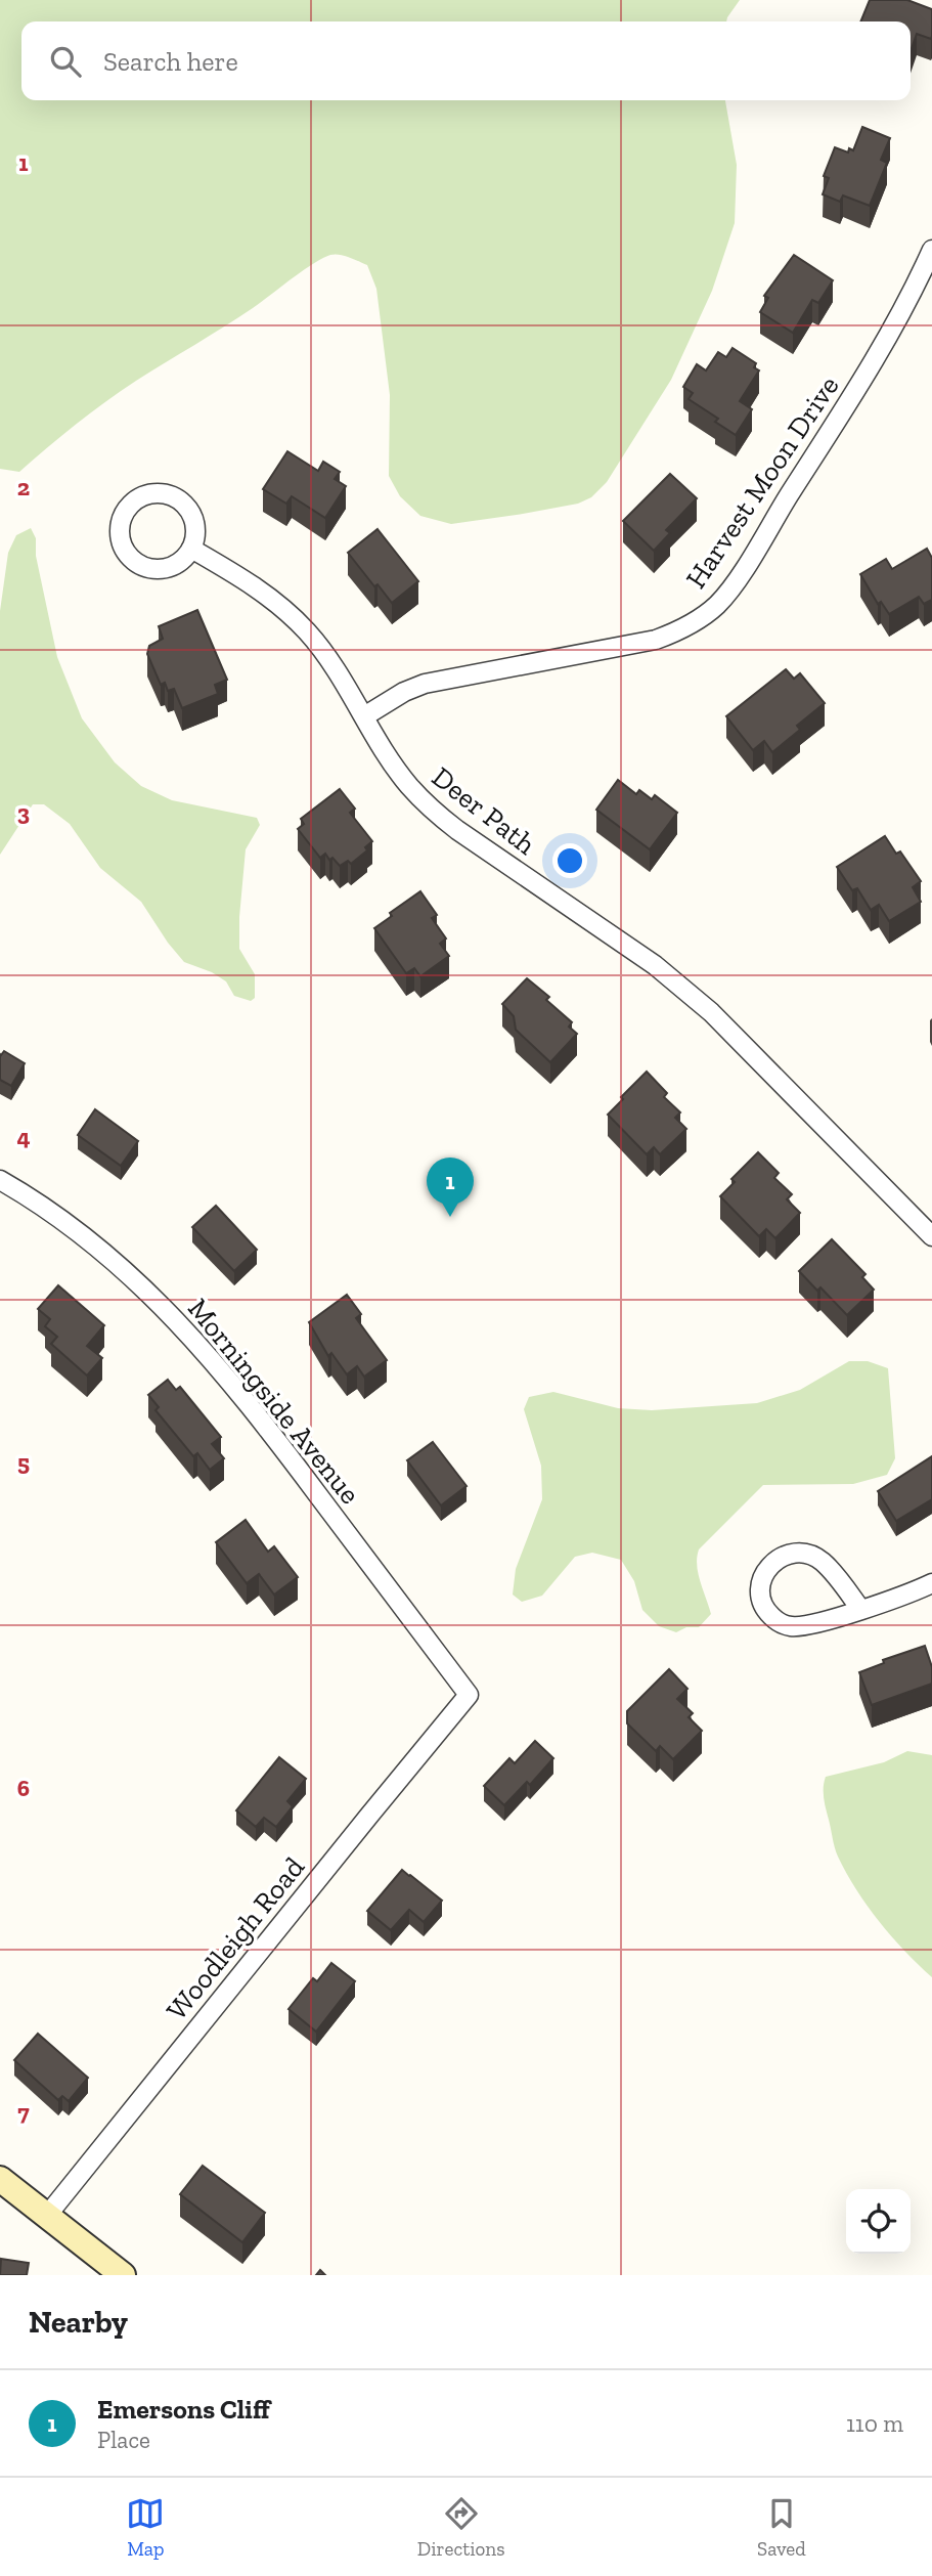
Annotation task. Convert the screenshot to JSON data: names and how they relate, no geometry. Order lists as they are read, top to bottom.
{
  "streets": {
    "street": [
      "Harvest Moon Drive",
      "Deer Path",
      "Morningside Avenue",
      "Woodleigh Road"
    ]
  },
  "crossings": [
    ["Harvest Moon Drive", "Deer Path"],
    ["Morningside Avenue", "Woodleigh Road"]
  ],
  "page": {
    "search": "Search here",
    "pins": "1",
    "heading": "Nearby",
    "list": [
      {
        "mark": "1",
        "name": "Emersons Cliff",
        "note": "Place",
        "value": "110 m"
      }
    ],
    "nav": ["Map", "Directions", "Saved"]
  },
  "grid": {
    "rows": [
      "1",
      "2",
      "3",
      "4",
      "5",
      "6",
      "7"
    ]
  }
}
